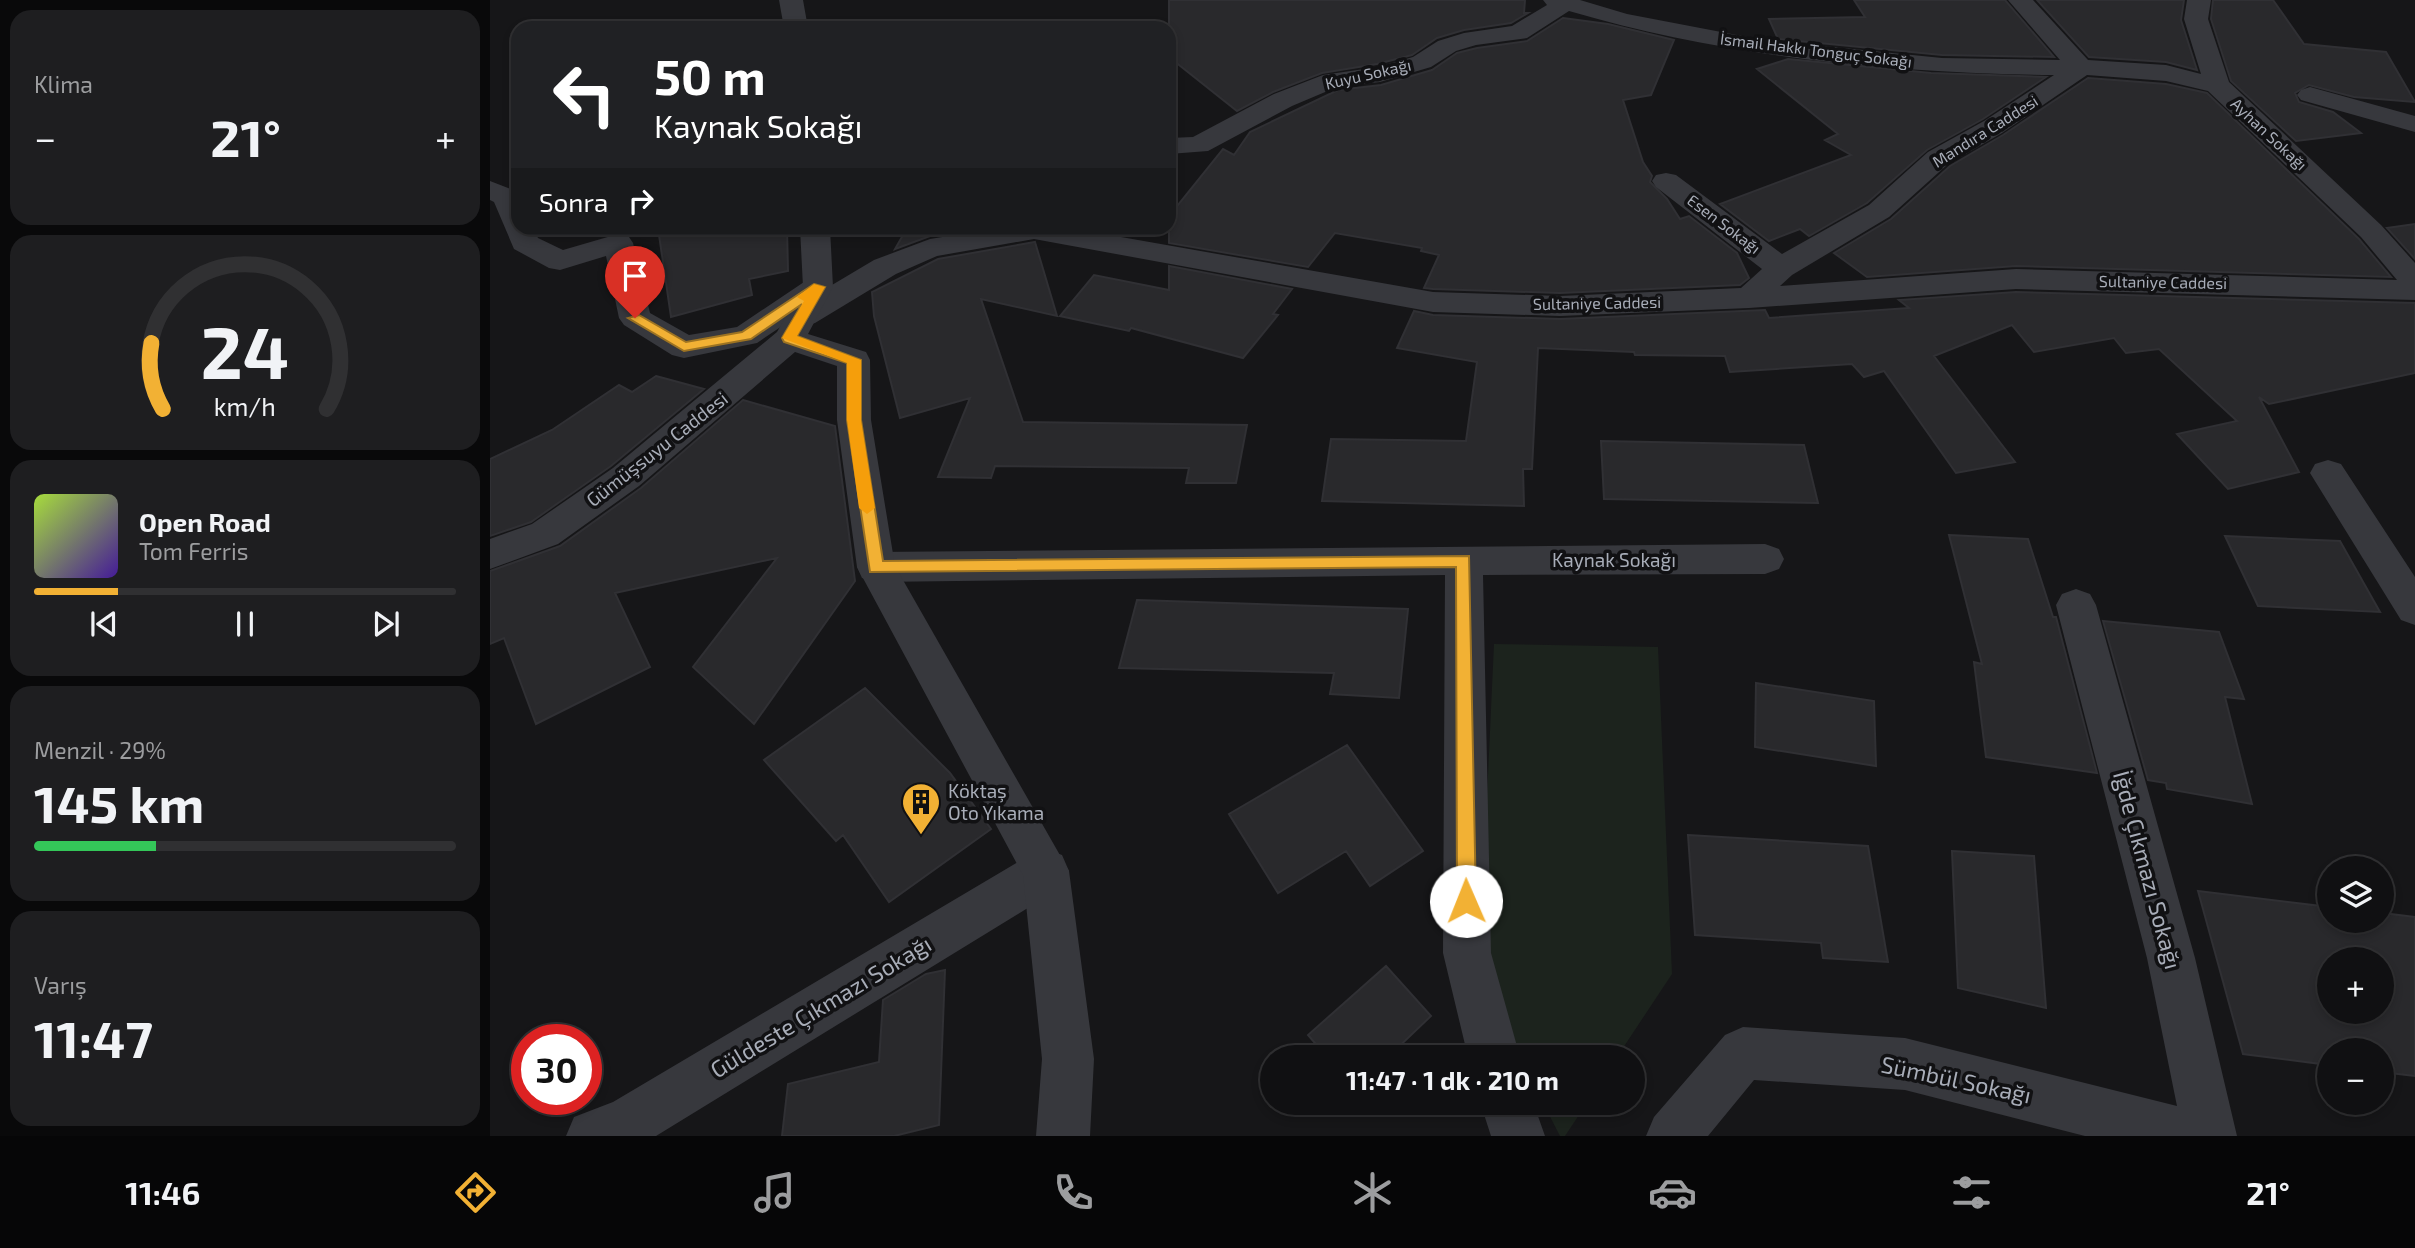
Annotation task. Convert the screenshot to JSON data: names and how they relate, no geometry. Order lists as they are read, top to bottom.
{
  "streets": {
    "street": [
      "İsmail Hakkı Tonguç Sokağı",
      "Kuyu Sokağı",
      "Mandıra Caddesi",
      "Ayhan Sokağı",
      "Esen Sokağı",
      "Sultaniye Caddesi",
      "Gümüşsuyu Caddesi",
      "Kaynak Sokağı",
      "İğde Çıkmazı Sokağı",
      "Güldeste Çıkmazı Sokağı",
      "Sümbül Sokağı"
    ]
  },
  "crossings": [
    ["İsmail Hakkı Tonguç Sokağı", "Kuyu Sokağı"],
    ["İsmail Hakkı Tonguç Sokağı", "Mandıra Caddesi"],
    ["İsmail Hakkı Tonguç Sokağı", "Ayhan Sokağı"],
    ["Mandıra Caddesi", "Ayhan Sokağı"],
    ["Mandıra Caddesi", "Esen Sokağı"],
    ["Mandıra Caddesi", "Sultaniye Caddesi"],
    ["Sultaniye Caddesi", "Gümüşsuyu Caddesi"]
  ],
  "places": {
    "building": ["Köktaş Oto Yıkama"]
  },
  "page": {
    "tile": [
      "Klima",
      ["Menzil · 29%", "145 km"],
      ["Varış", "11:47"]
    ],
    "turn": ["50 m", "Kaynak Sokağı"],
    "heat": ["−", "21°", "+"],
    "then": "Sonra",
    "song": ["Open Road", "Tom Ferris"],
    "map_buttons": ["+", "−"],
    "limit": "30",
    "trip": "11:47 · 1 dk · 210 m",
    "tabs": ["11:46", "21°"],
    "gauge": ["24", "km/h"]
  }
}
